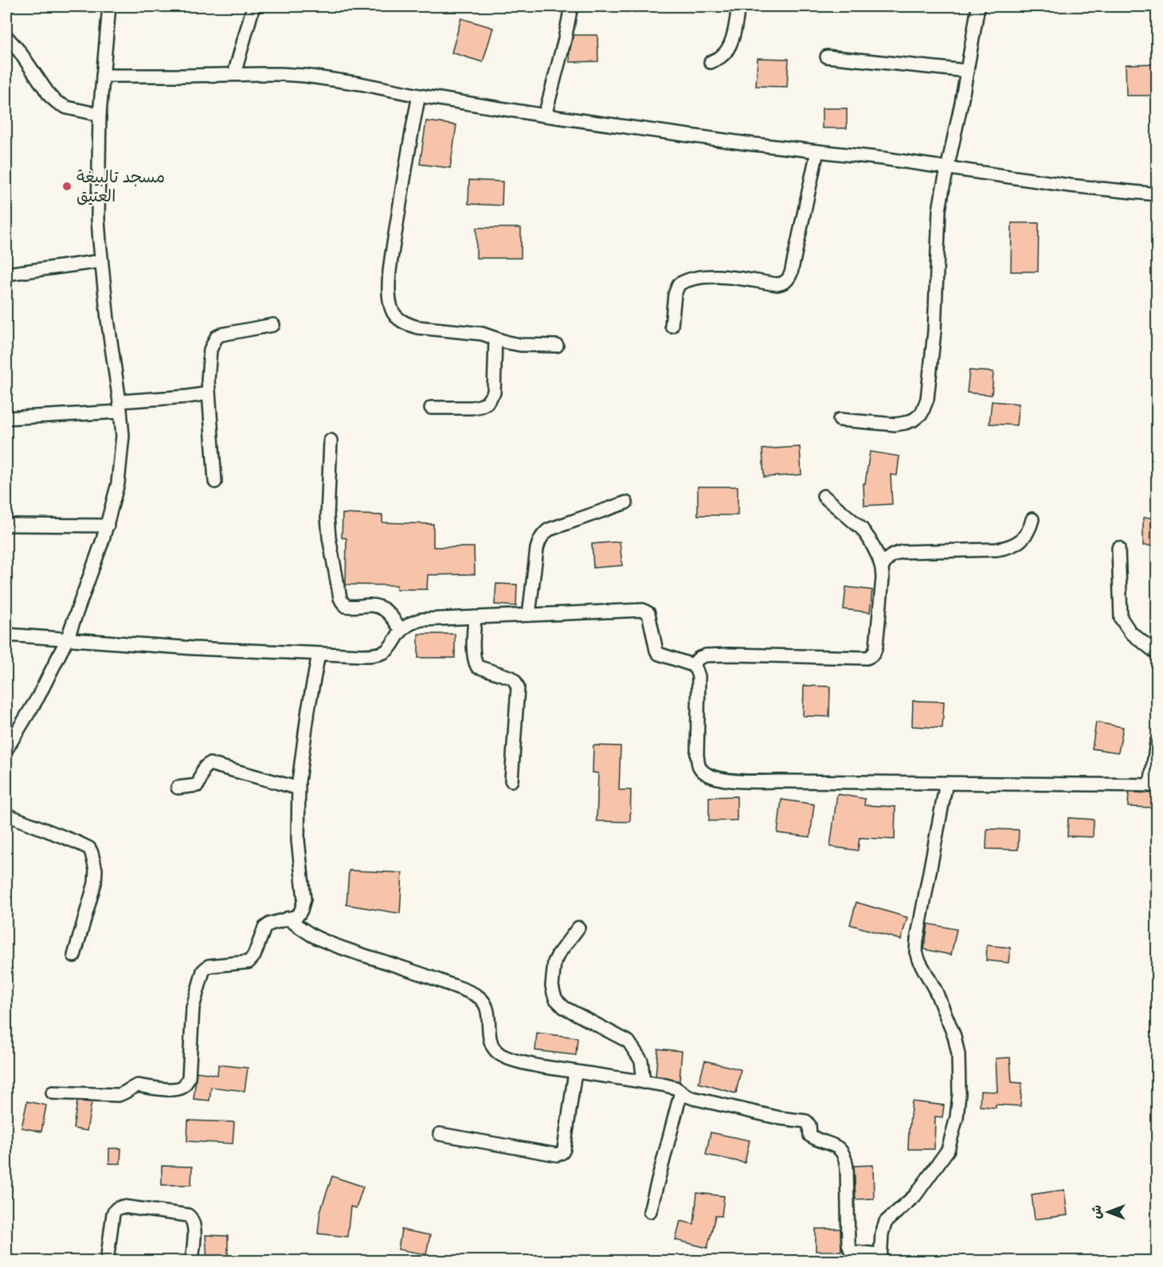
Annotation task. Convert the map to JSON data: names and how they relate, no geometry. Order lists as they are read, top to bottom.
{
  "places": ["مسجد تالبيغة العتيق"],
  "north": "left"
}
